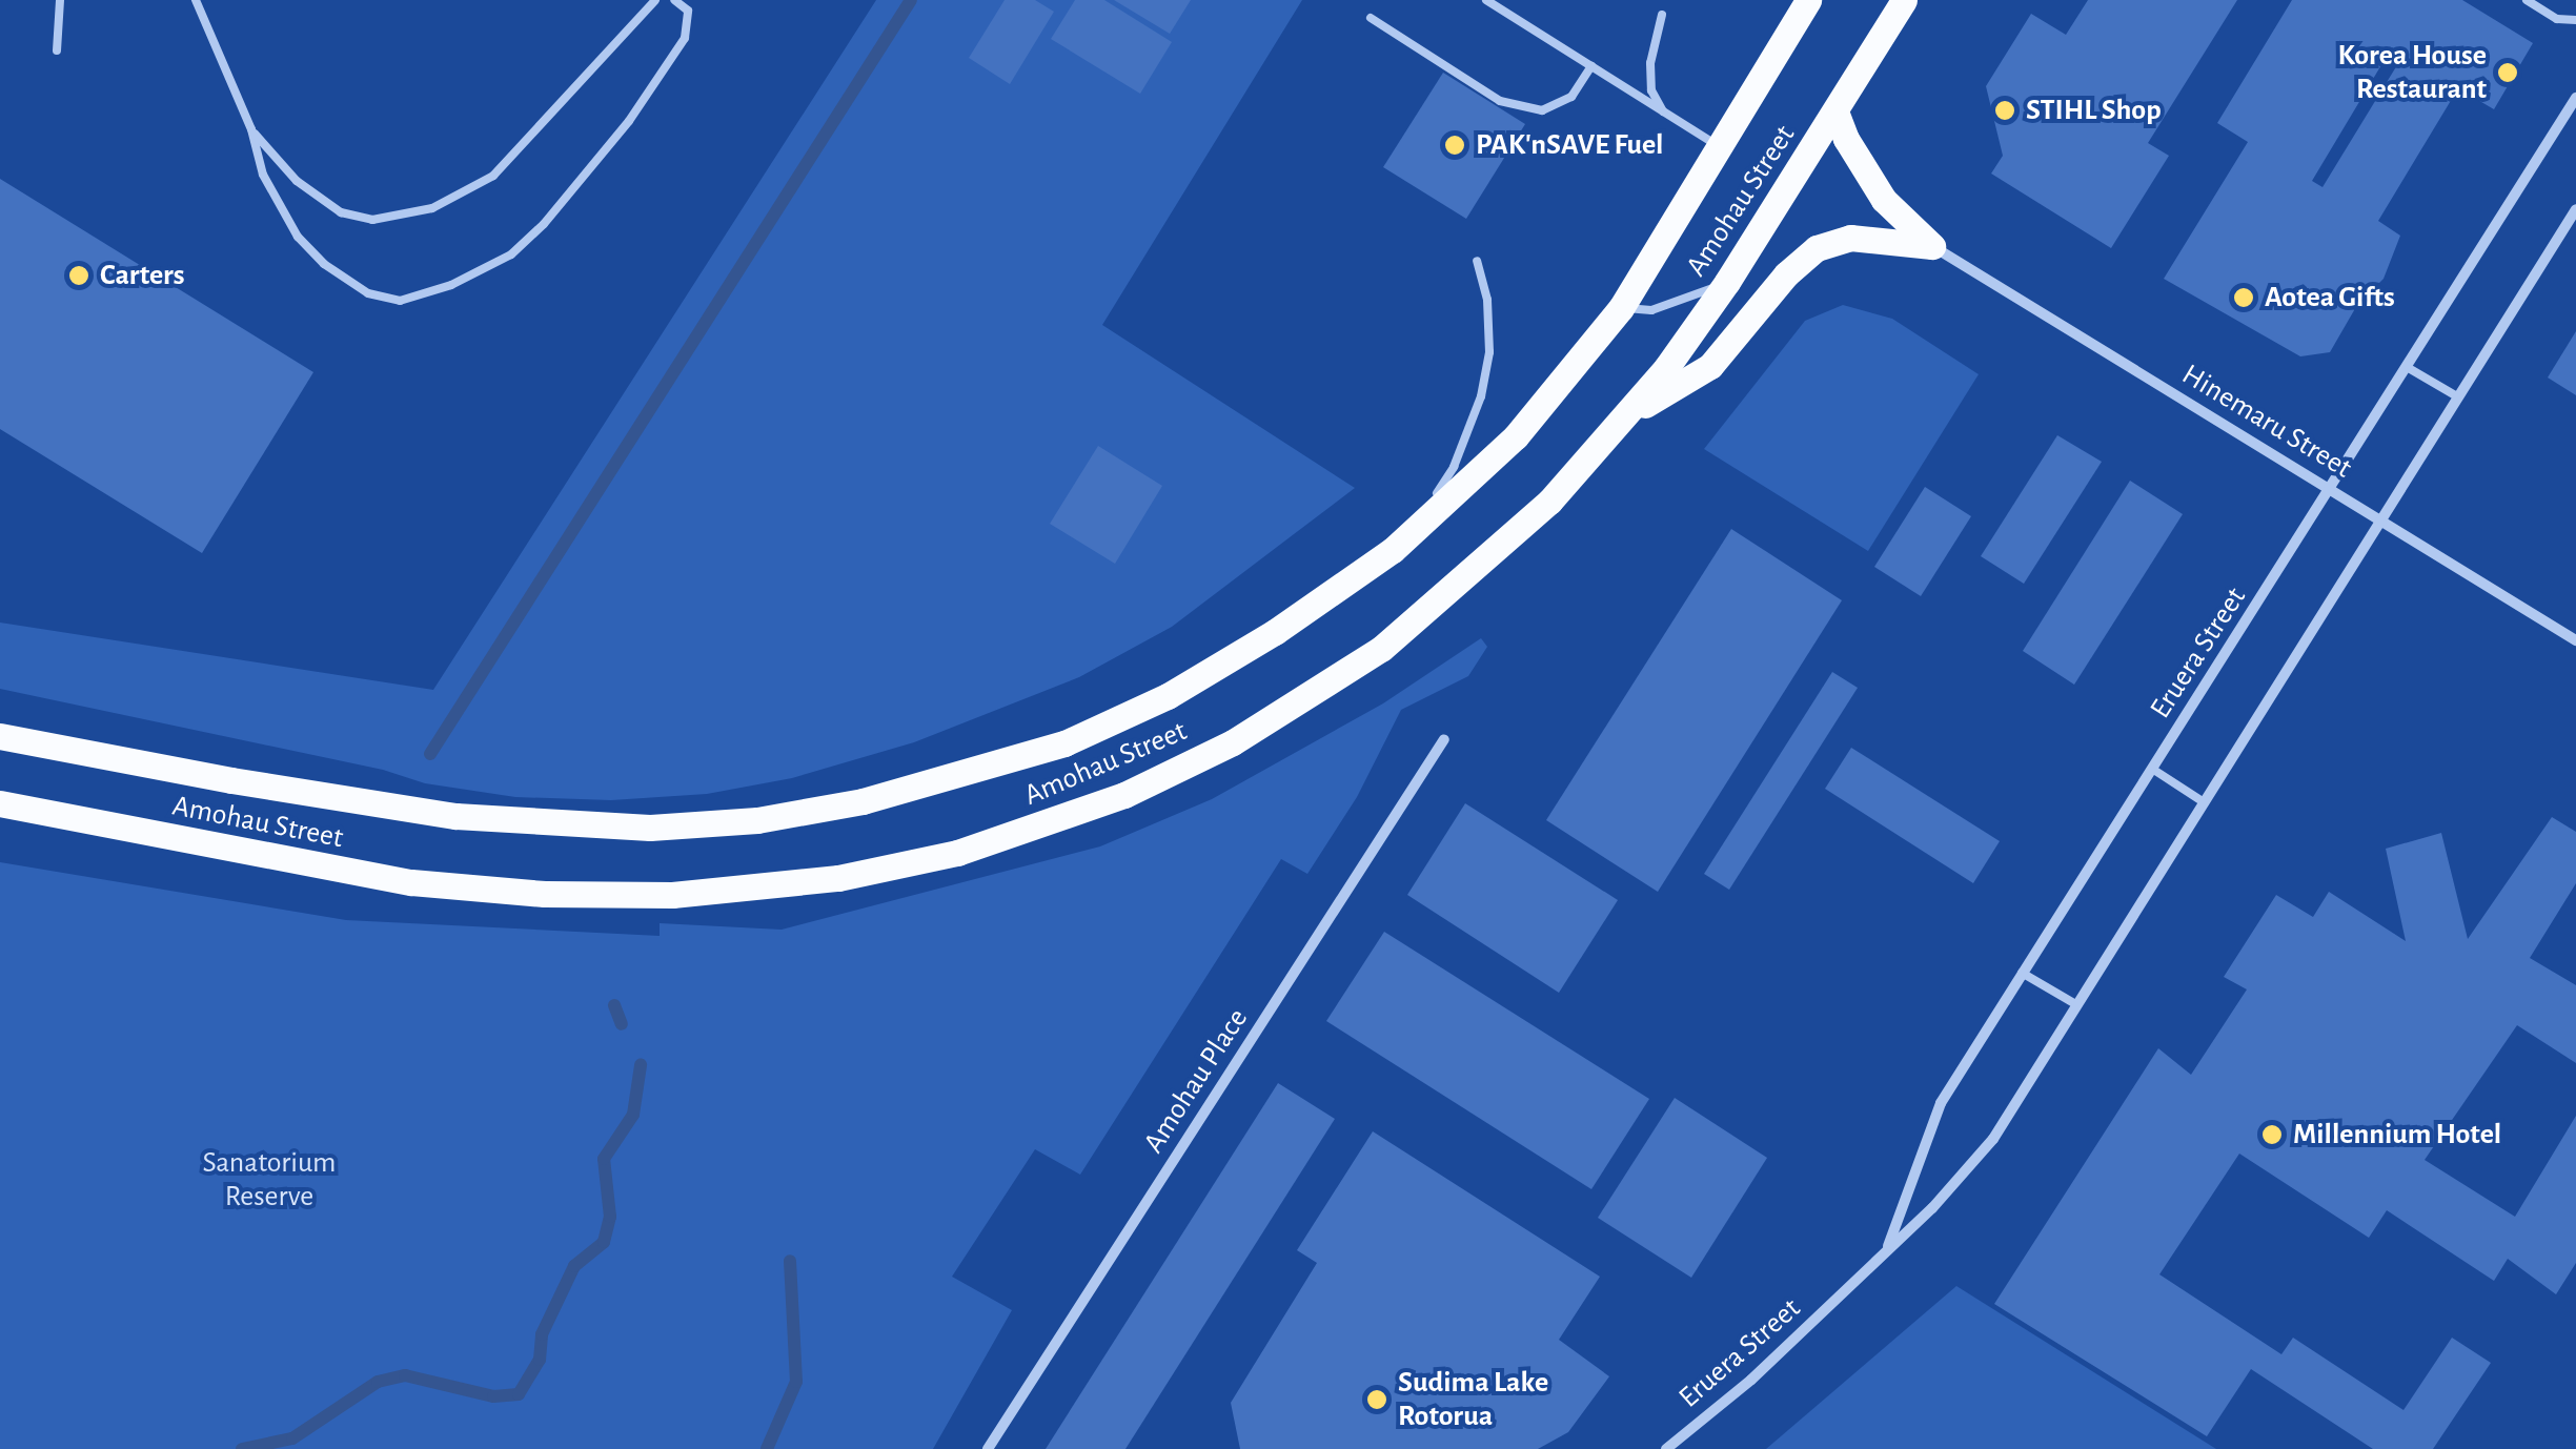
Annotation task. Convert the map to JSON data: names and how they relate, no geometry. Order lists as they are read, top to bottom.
{
  "streets": {
    "main road": ["Amohau Street"],
    "street": ["Hinemaru Street", "Eruera Street", "Amohau Place"]
  },
  "crossings": [
    ["Hinemaru Street", "Eruera Street"]
  ],
  "parks": ["Sanatorium Reserve"],
  "places": [
    "Korea House Restaurant",
    "STIHL Shop",
    "PAK'nSAVE Fuel",
    "Carters",
    "Aotea Gifts",
    "Millennium Hotel",
    "Sudima Lake Rotorua"
  ]
}
